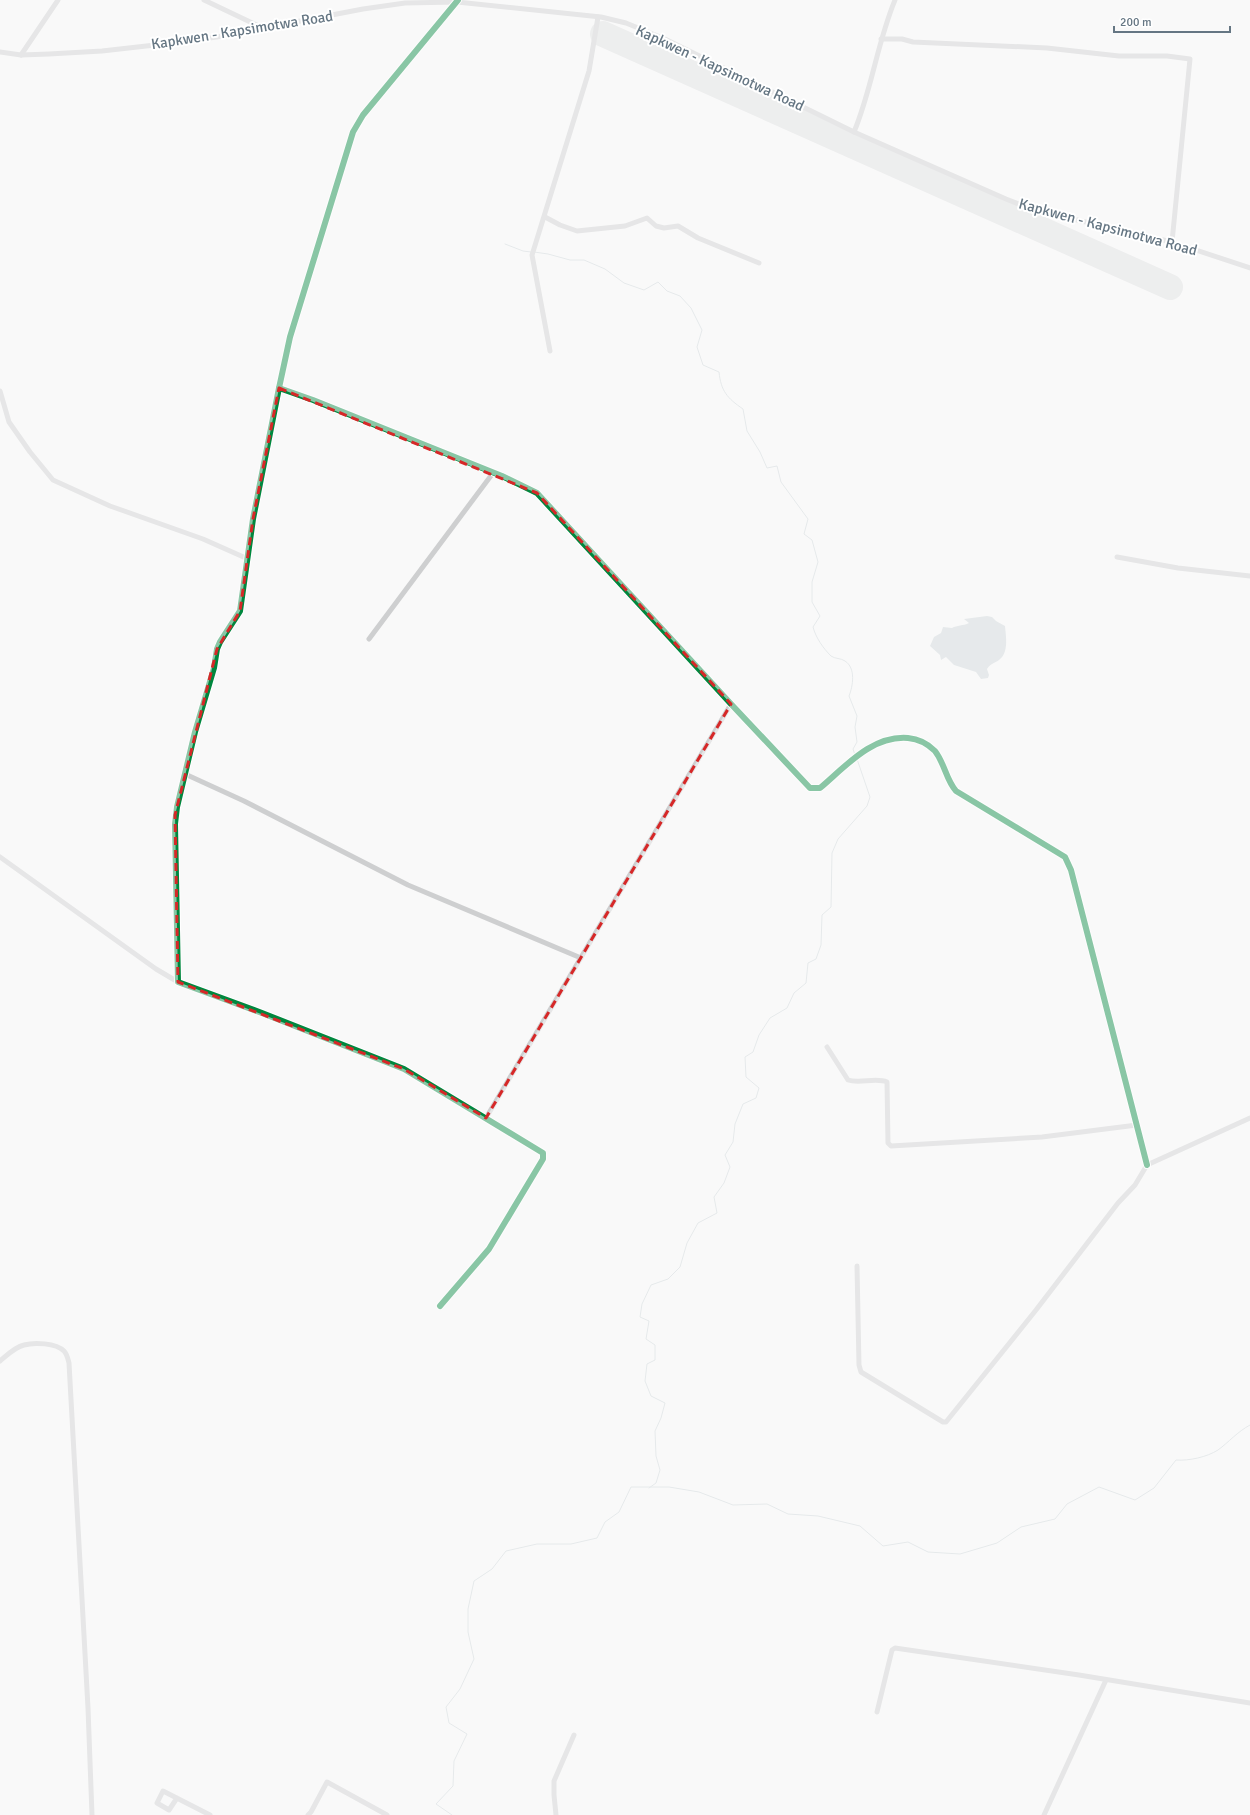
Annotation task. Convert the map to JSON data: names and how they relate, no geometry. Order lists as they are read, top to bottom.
{
  "streets": {
    "street": ["Kapkwen - Kapsimotwa Road"]
  },
  "scale_bar": "200 m"
}
